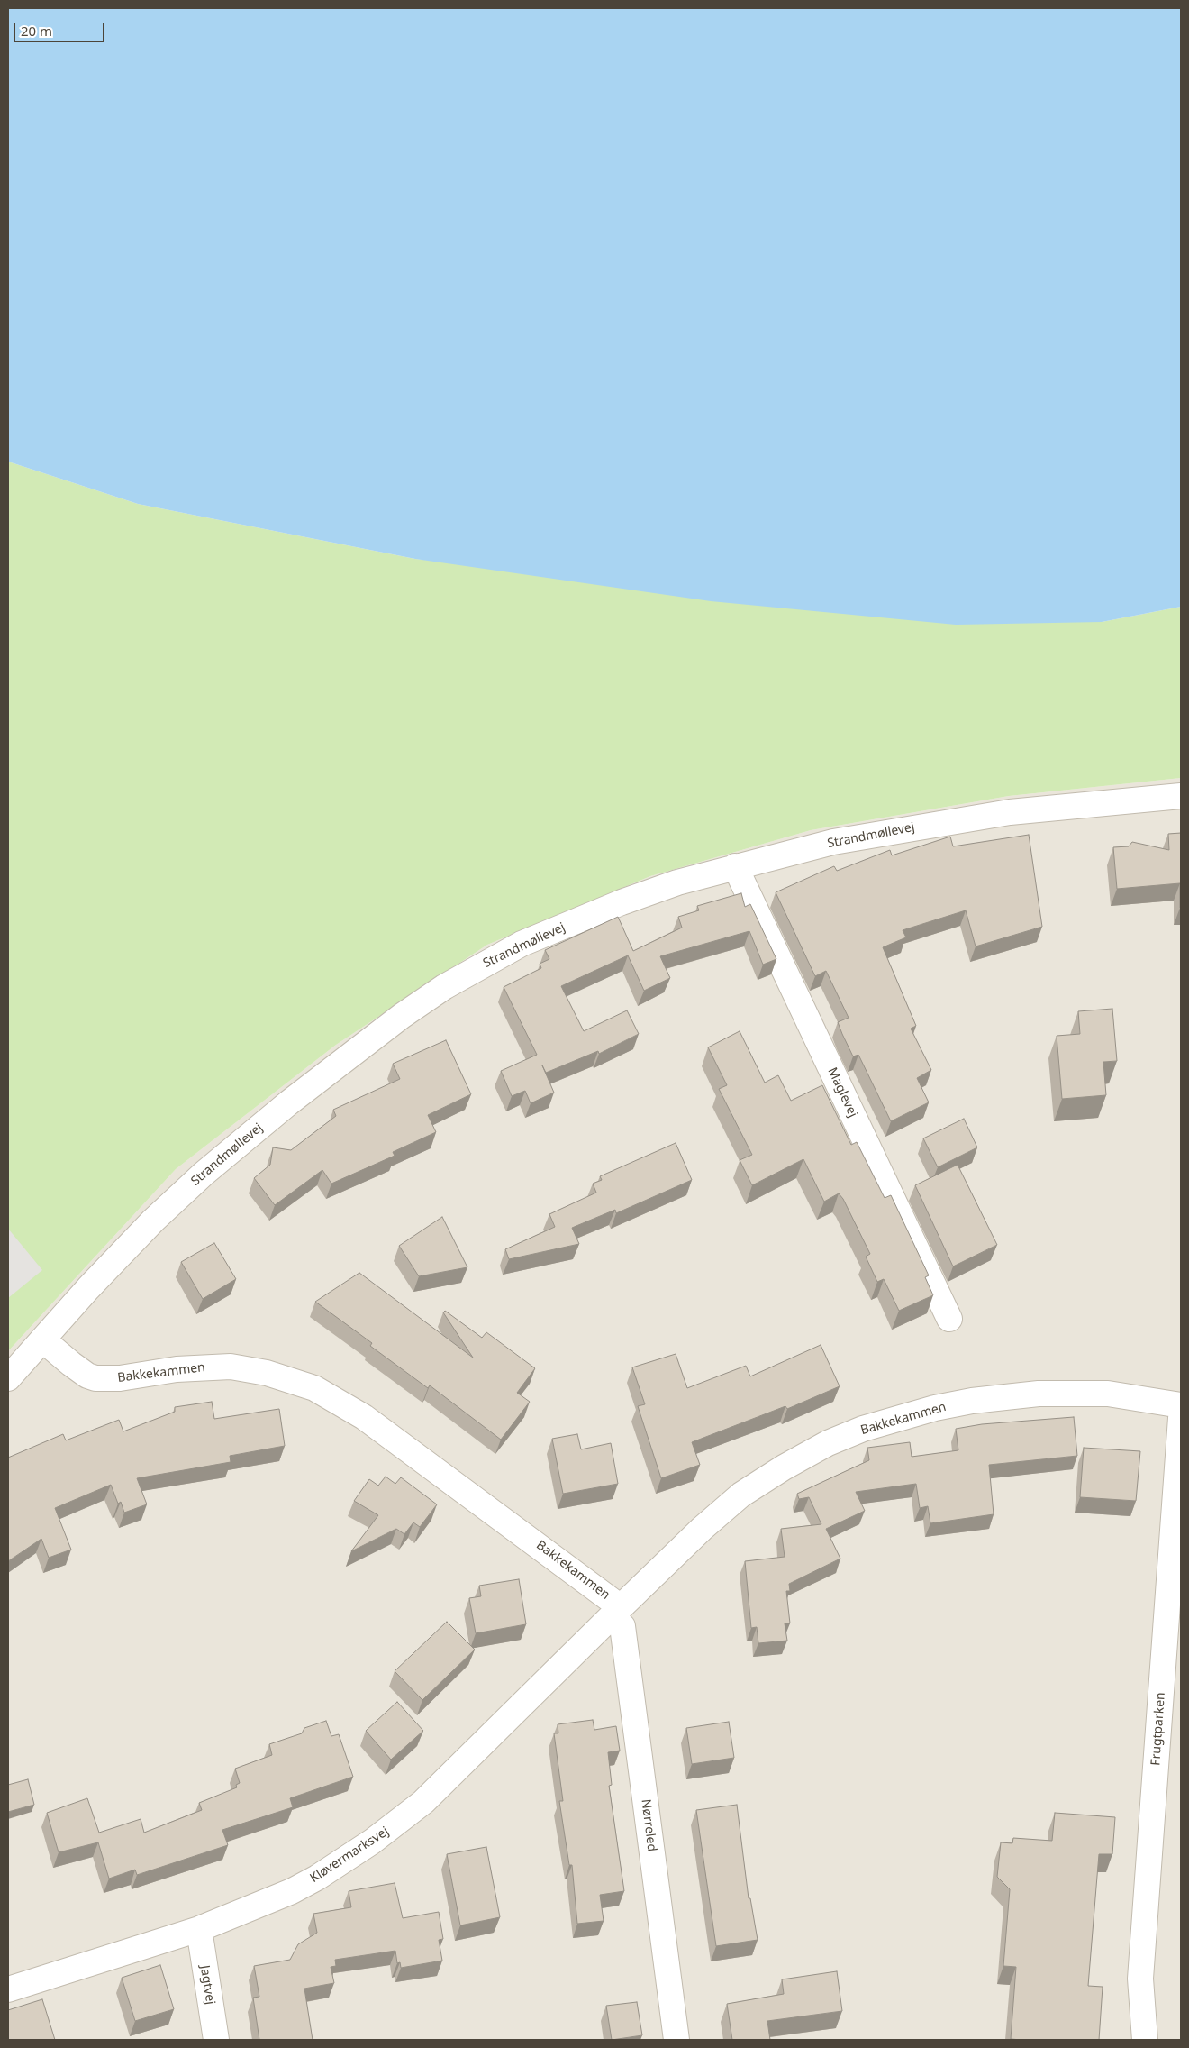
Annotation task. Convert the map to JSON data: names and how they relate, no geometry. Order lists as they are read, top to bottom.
{
  "streets": {
    "street": [
      "Strandmøllevej",
      "Maglevej",
      "Bakkekammen",
      "Frugtparken",
      "Nørreled",
      "Kløvermarksvej",
      "Jagtvej"
    ]
  },
  "crossings": [
    ["Strandmøllevej", "Maglevej"],
    ["Strandmøllevej", "Bakkekammen"],
    ["Bakkekammen", "Nørreled"],
    ["Bakkekammen", "Kløvermarksvej"],
    ["Nørreled", "Kløvermarksvej"],
    ["Kløvermarksvej", "Jagtvej"]
  ],
  "scale_bar": "20 m"
}
